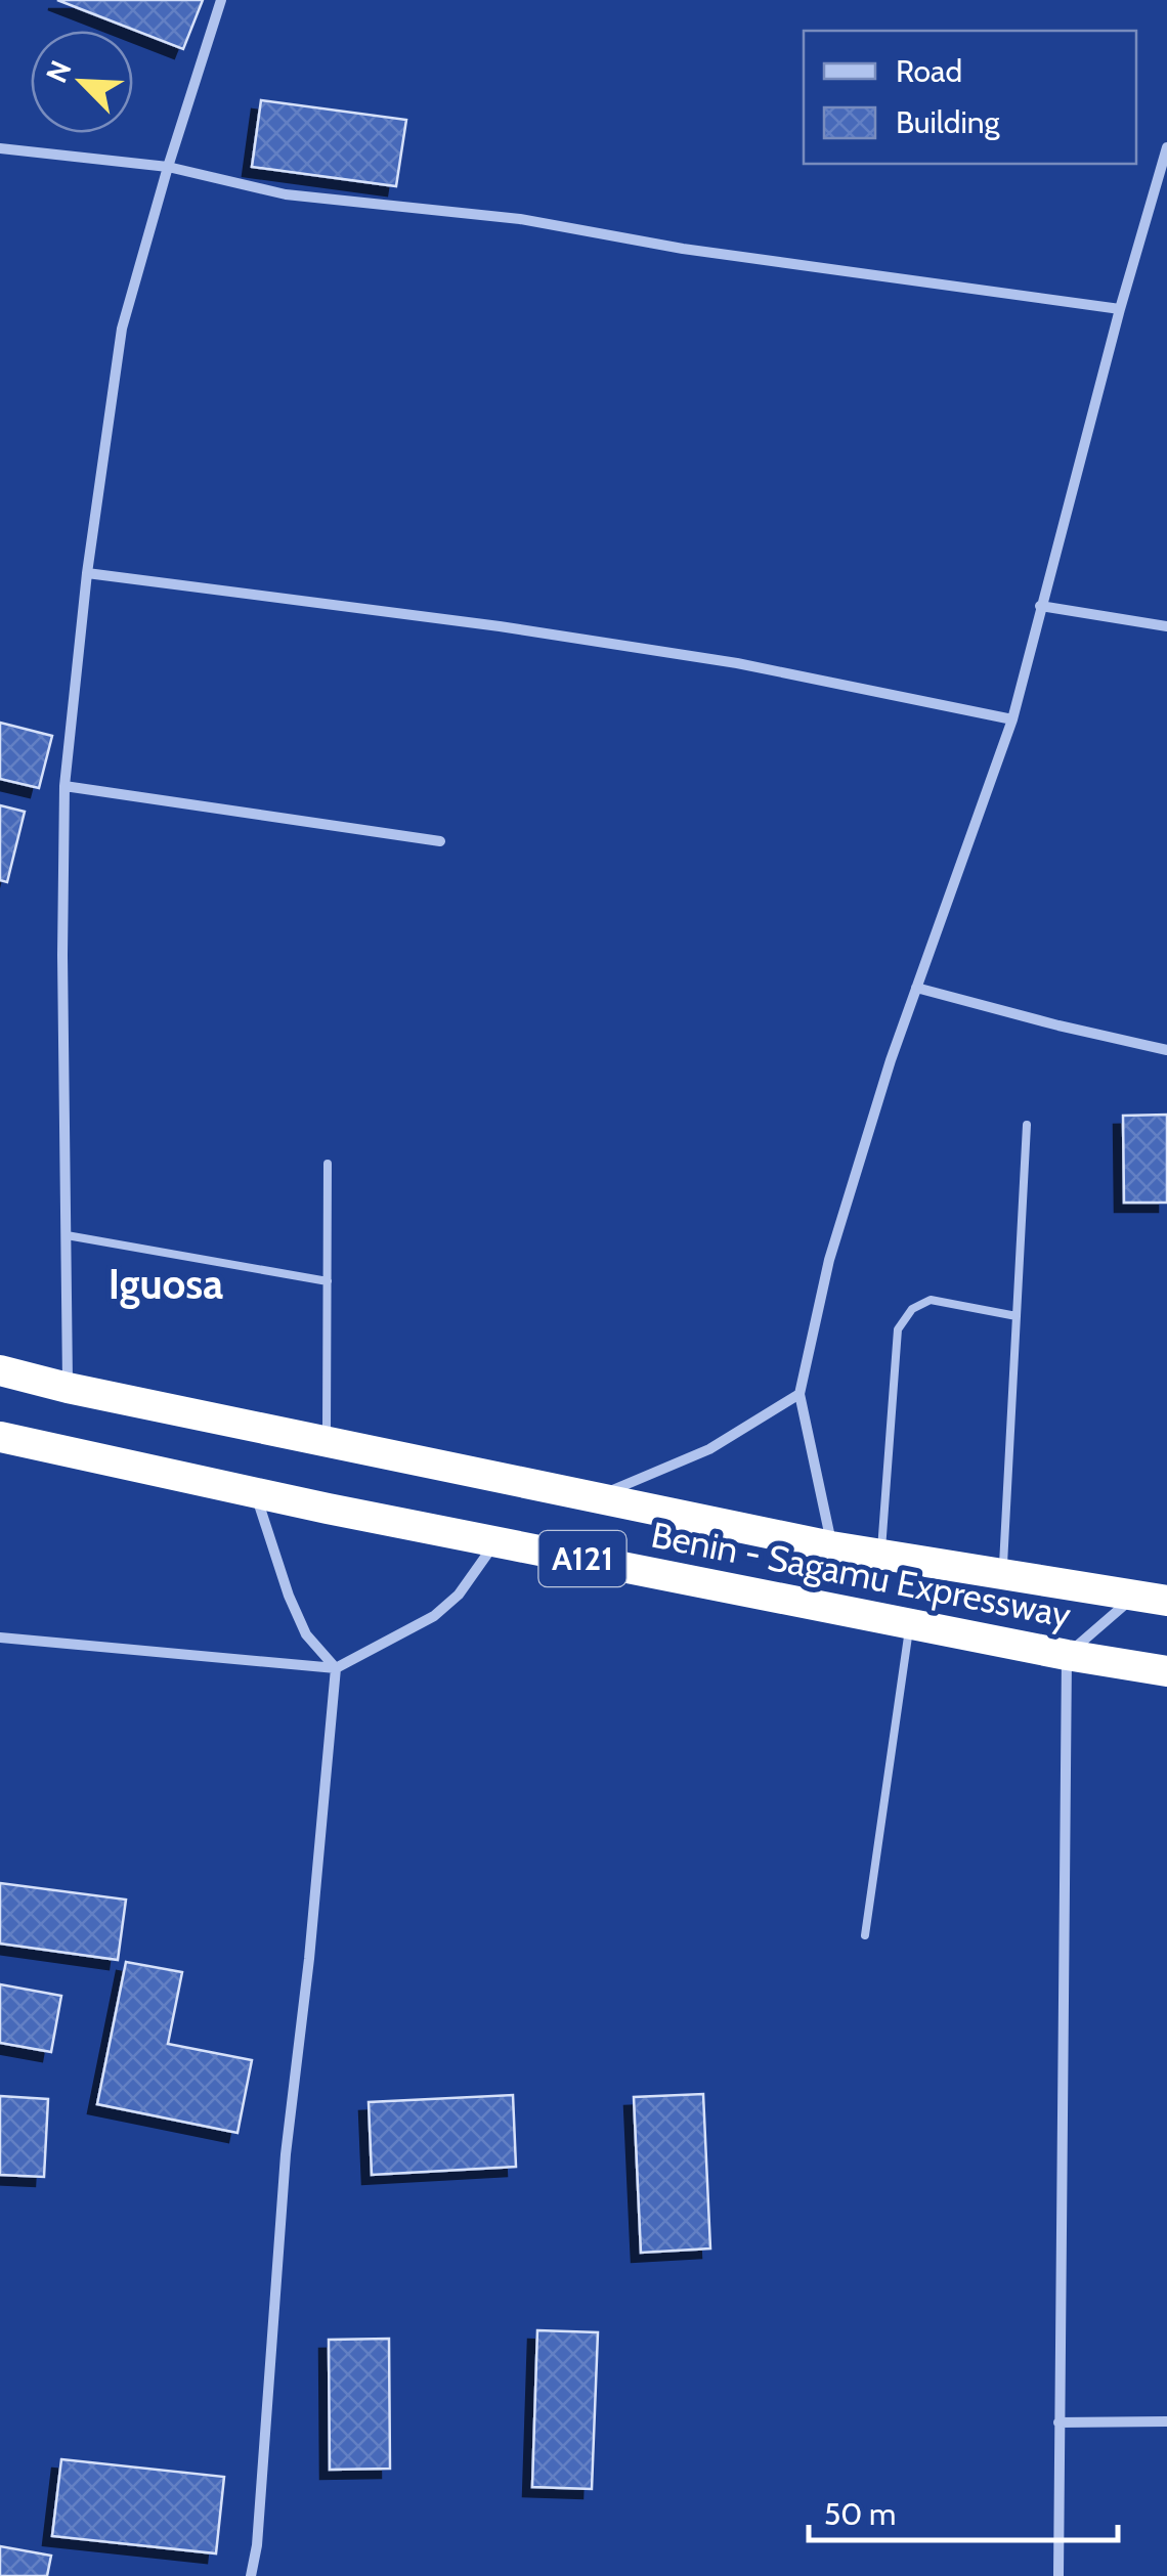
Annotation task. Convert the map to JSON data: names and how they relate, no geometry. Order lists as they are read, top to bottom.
{
  "streets": {
    "highway": ["A121", "Benin - Sagamu Expressway"]
  },
  "districts": ["Iguosa"],
  "legend": ["Road", "Building"],
  "scale_bar": "50 m",
  "north": "top left"
}
